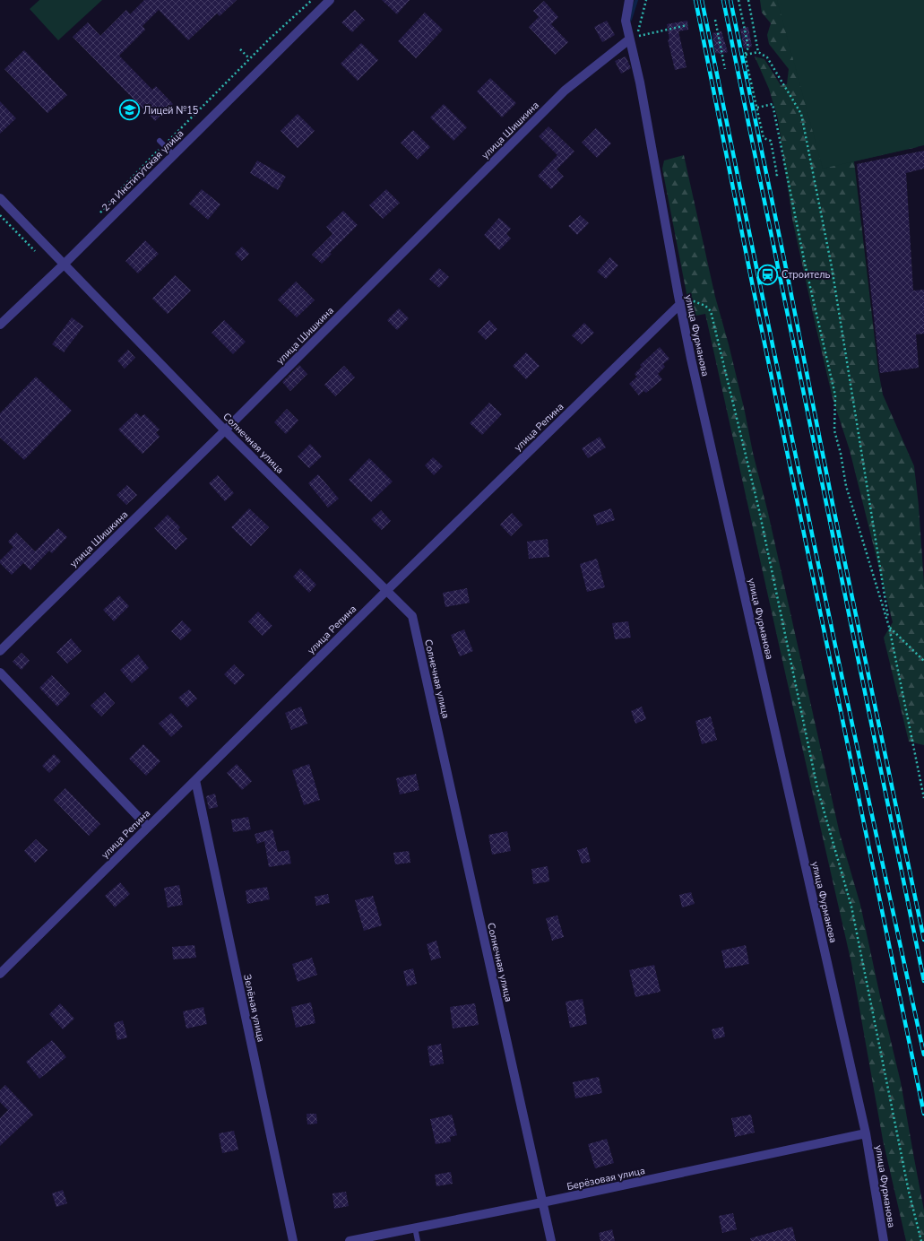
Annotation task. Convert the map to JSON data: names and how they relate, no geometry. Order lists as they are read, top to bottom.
{
  "streets": {
    "street": [
      "улица Шишкина",
      "2-я Институтская улица",
      "улица Фурманова",
      "улица Репина",
      "Солнечная улица",
      "Зелёная улица",
      "Берёзовая улица"
    ]
  },
  "crossings": [
    ["улица Шишкина", "улица Фурманова"],
    ["улица Шишкина", "Солнечная улица"],
    ["2-я Институтская улица", "Солнечная улица"],
    ["улица Фурманова", "улица Репина"],
    ["улица Фурманова", "Берёзовая улица"],
    ["улица Репина", "Солнечная улица"],
    ["улица Репина", "Зелёная улица"],
    ["Солнечная улица", "Берёзовая улица"]
  ],
  "places": {
    "school or university": ["Лицей №15"],
    "station": ["Строитель"]
  }
}
